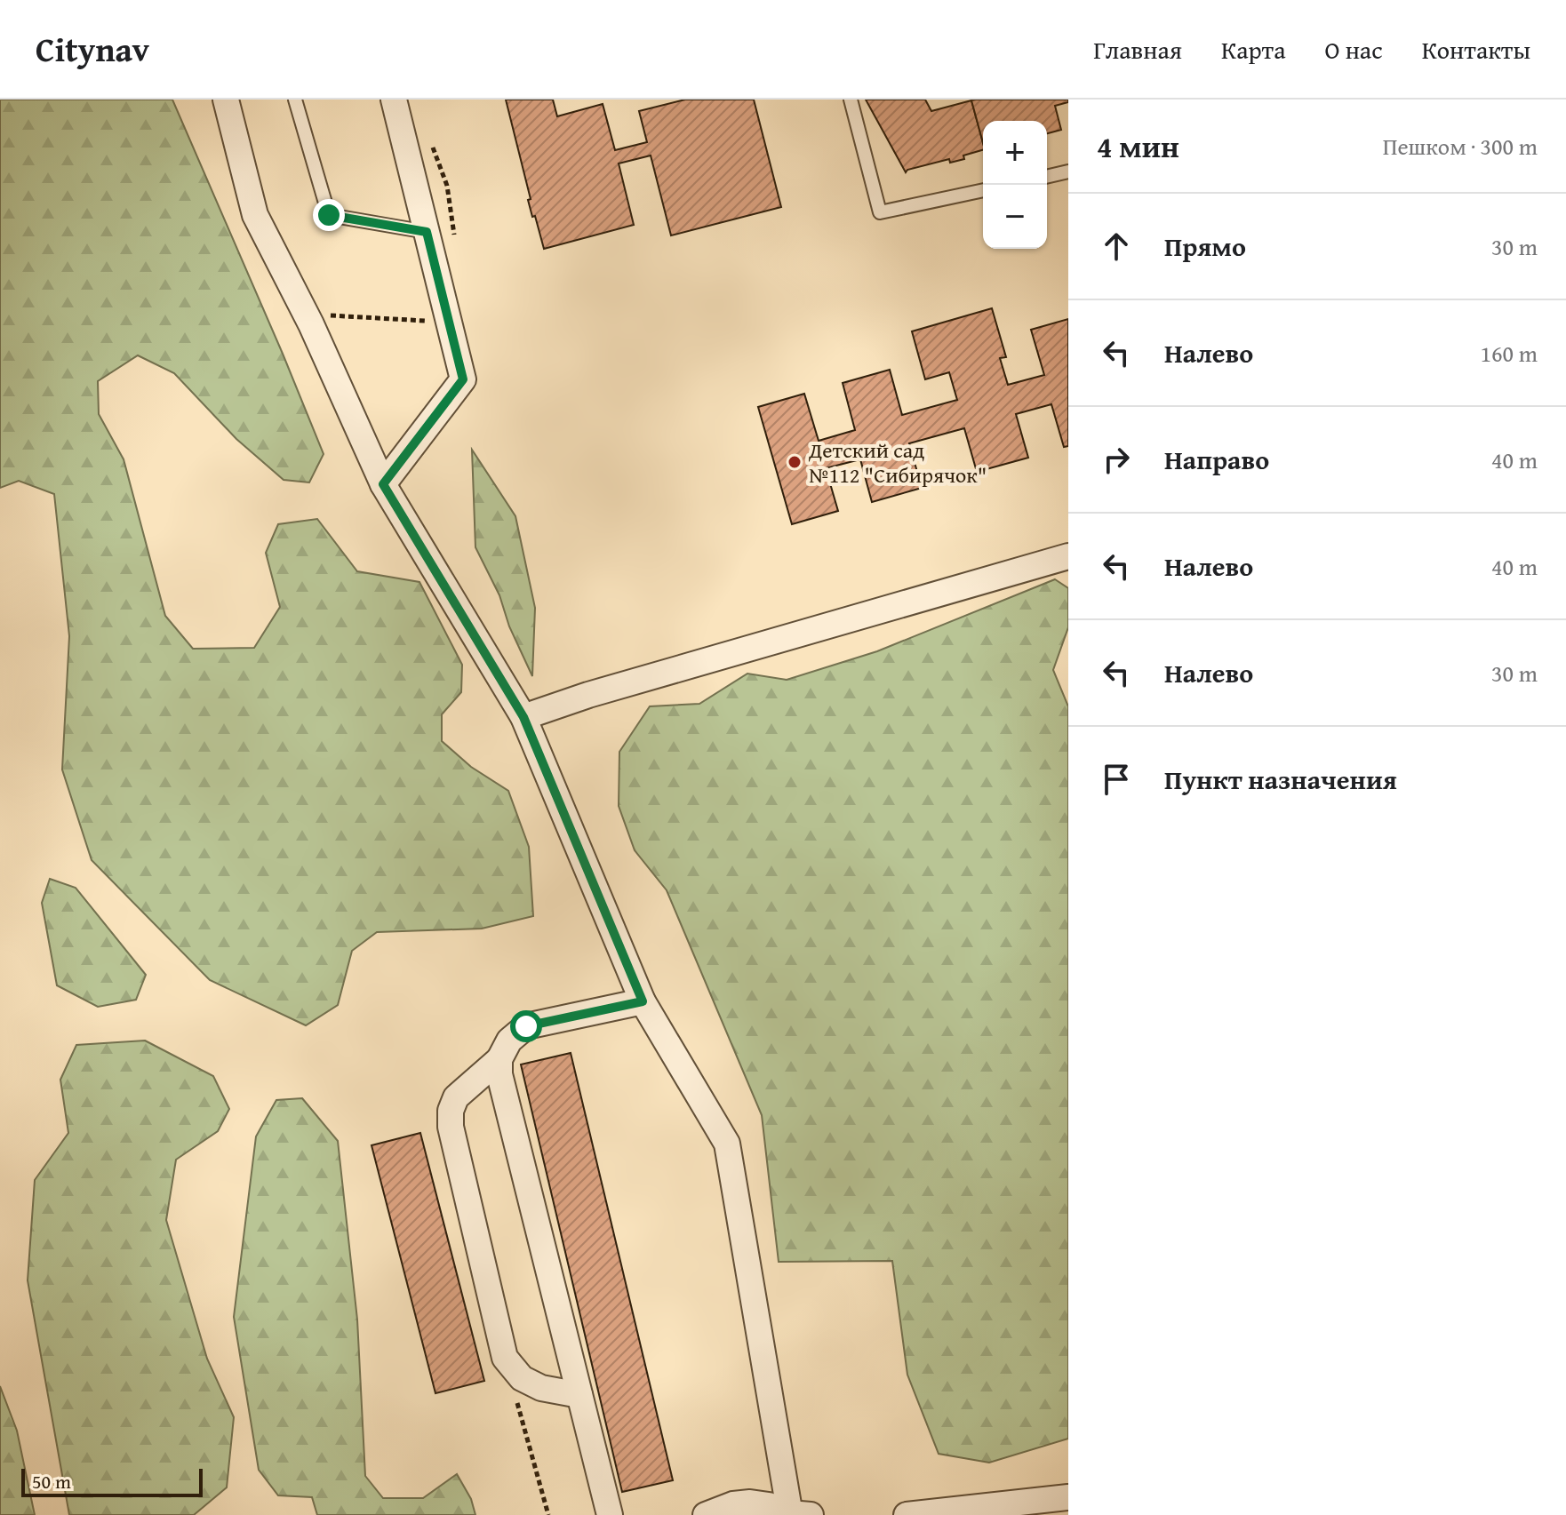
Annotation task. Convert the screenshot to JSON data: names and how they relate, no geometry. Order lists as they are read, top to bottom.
{
  "places": ["Детский сад №112 \"Сибирячок\""],
  "scale_bar": "50 m",
  "page": {
    "header": "Citynav",
    "nav": [
      "Главная",
      "Карта",
      "О нас",
      "Контакты"
    ],
    "heading": ["4 мин", "Пешком · 300 m"],
    "map_buttons": ["+", "−"],
    "list": [
      ["Прямо", "30 m"],
      ["Налево", "160 m"],
      ["Направо", "40 m"],
      ["Налево", "40 m"],
      ["Налево", "30 m"],
      "Пункт назначения"
    ],
    "scale": "50 m"
  }
}
